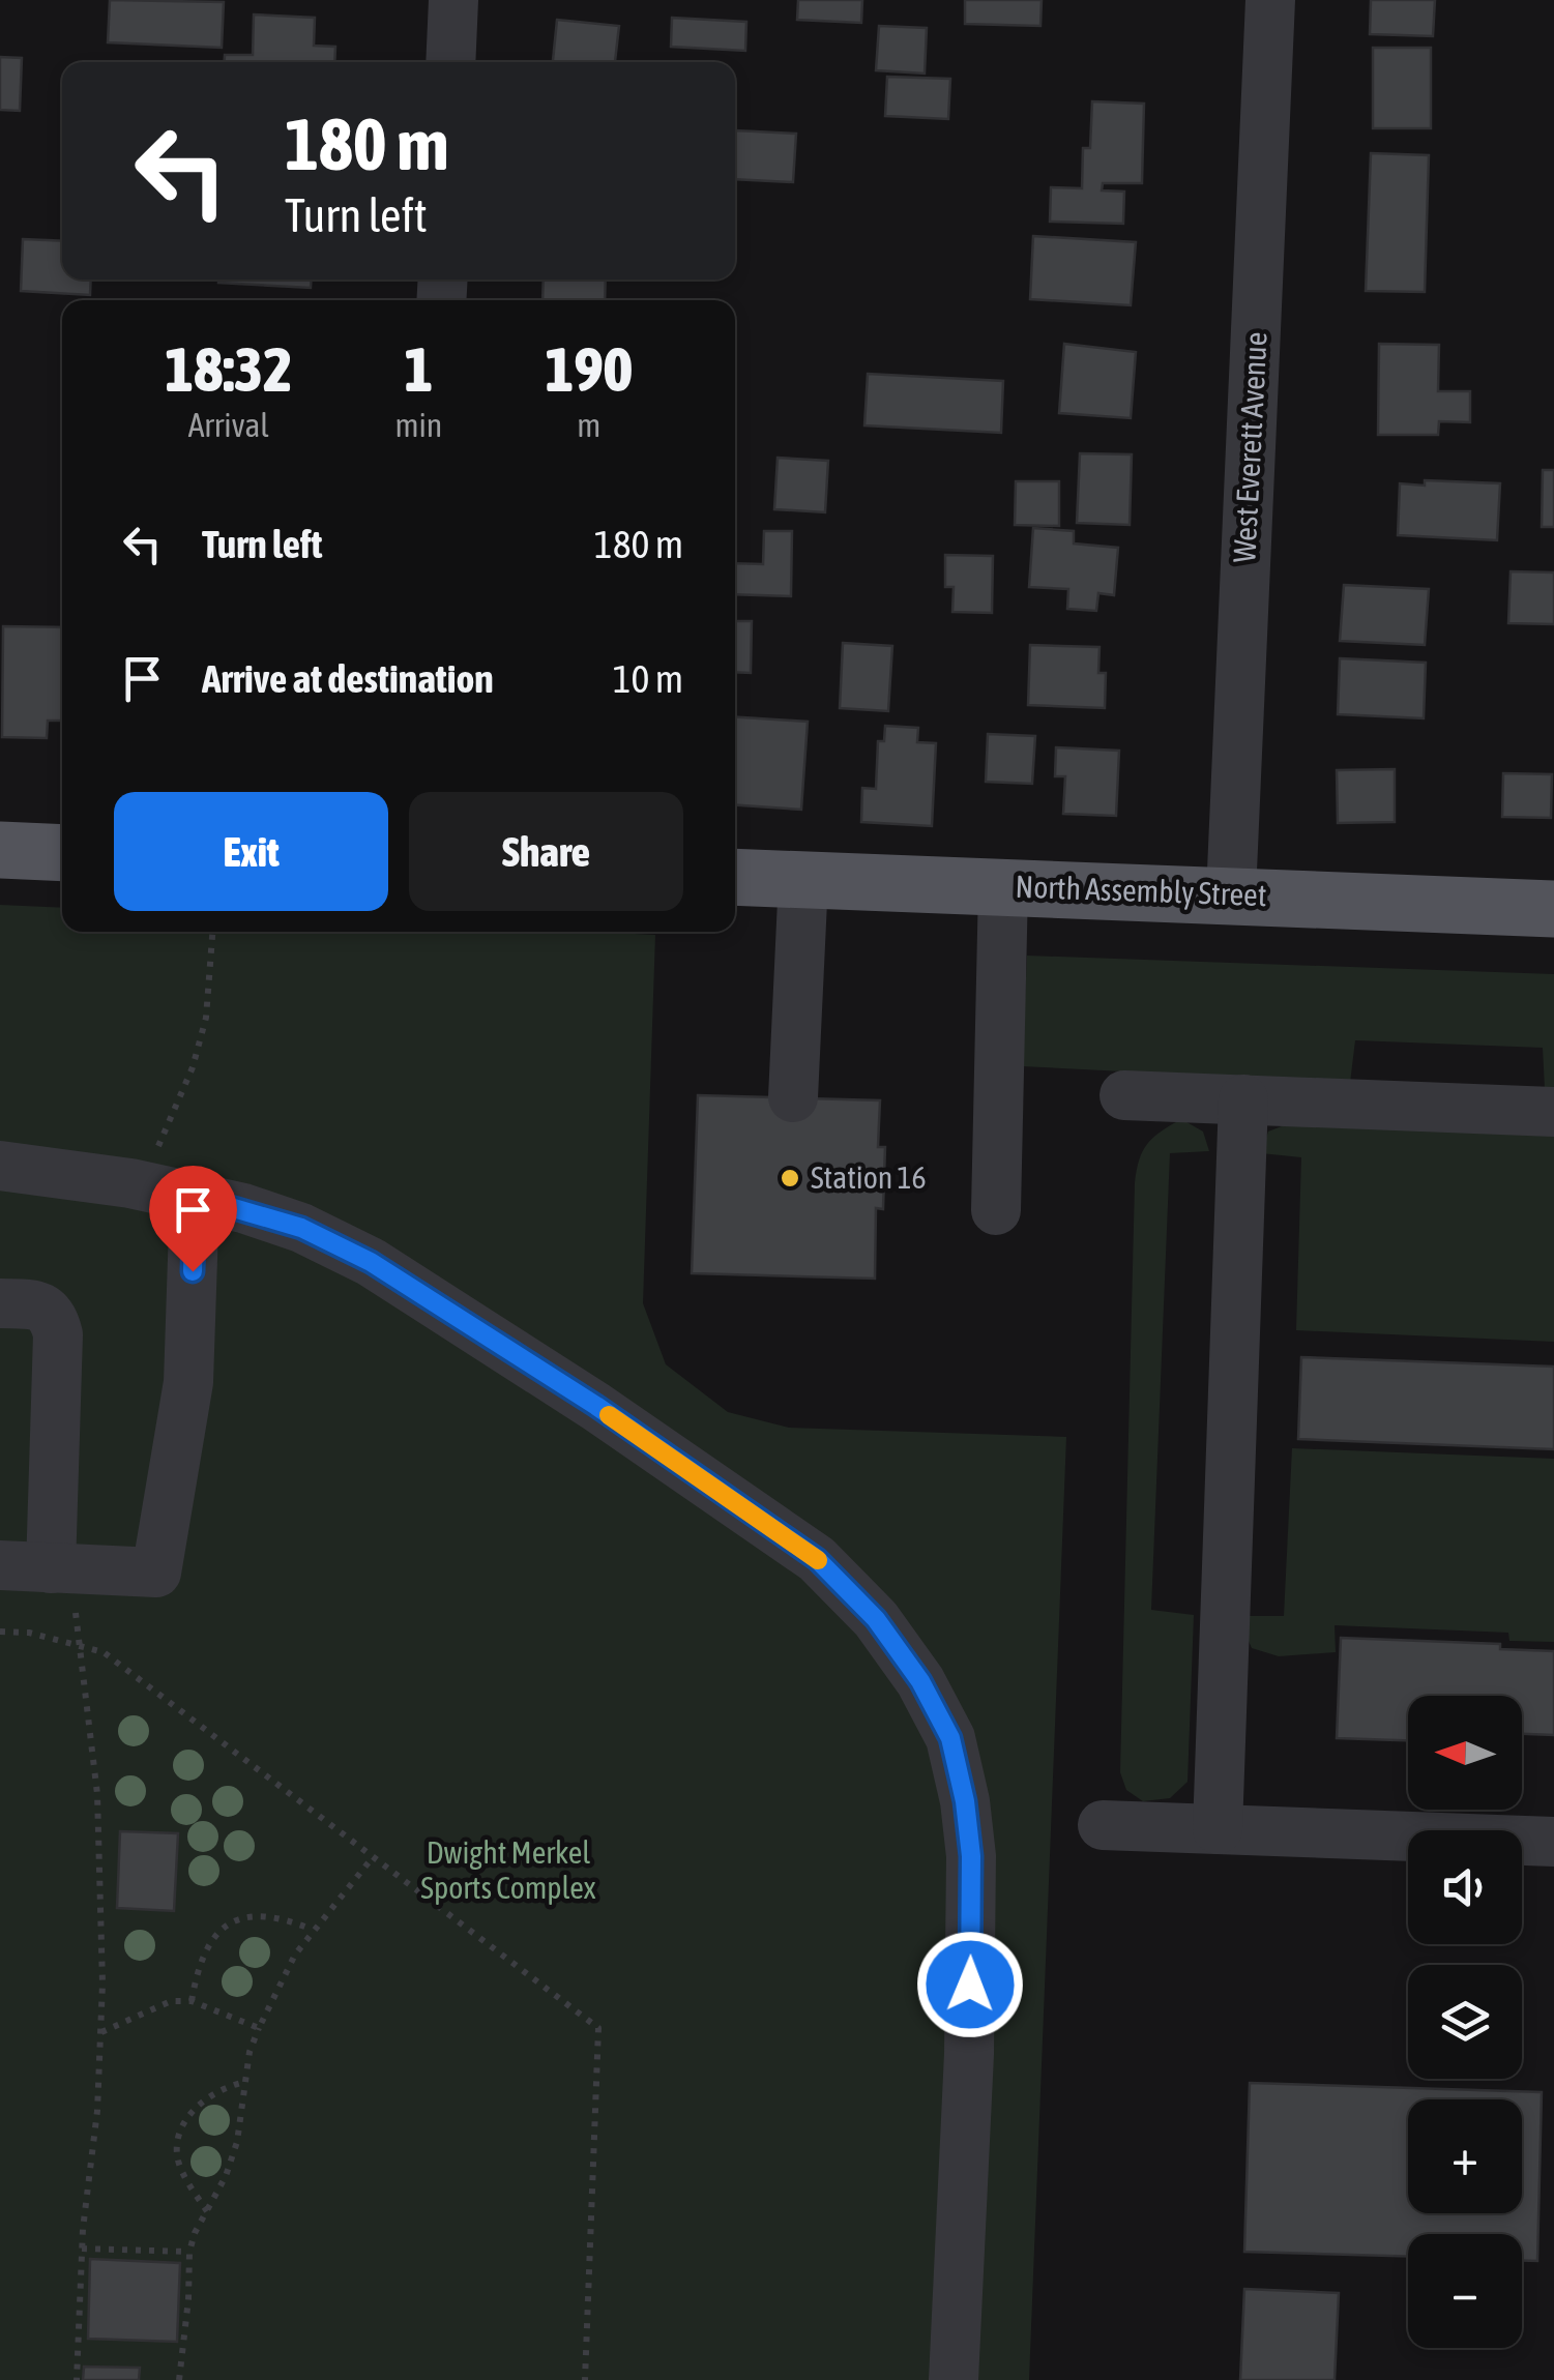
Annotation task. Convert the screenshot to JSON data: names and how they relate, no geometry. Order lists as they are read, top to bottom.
{
  "streets": {
    "main road": ["North Assembly Street"],
    "street": ["West Everett Avenue"]
  },
  "crossings": [
    ["West Everett Avenue", "North Assembly Street"]
  ],
  "parks": ["Dwight Merkel Sports Complex"],
  "places": ["Station 16"],
  "north": "left",
  "page": {
    "turn": ["180 m", "Turn left"],
    "eta": [
      "18:32",
      "Arrival",
      "1",
      "min",
      "190",
      "m"
    ],
    "list": [
      {
        "name": "Turn left",
        "value": "180 m"
      },
      {
        "name": "Arrive at destination",
        "value": "10 m"
      }
    ],
    "buttons": ["Exit", "Share"],
    "map_buttons": ["+", "−"]
  }
}
